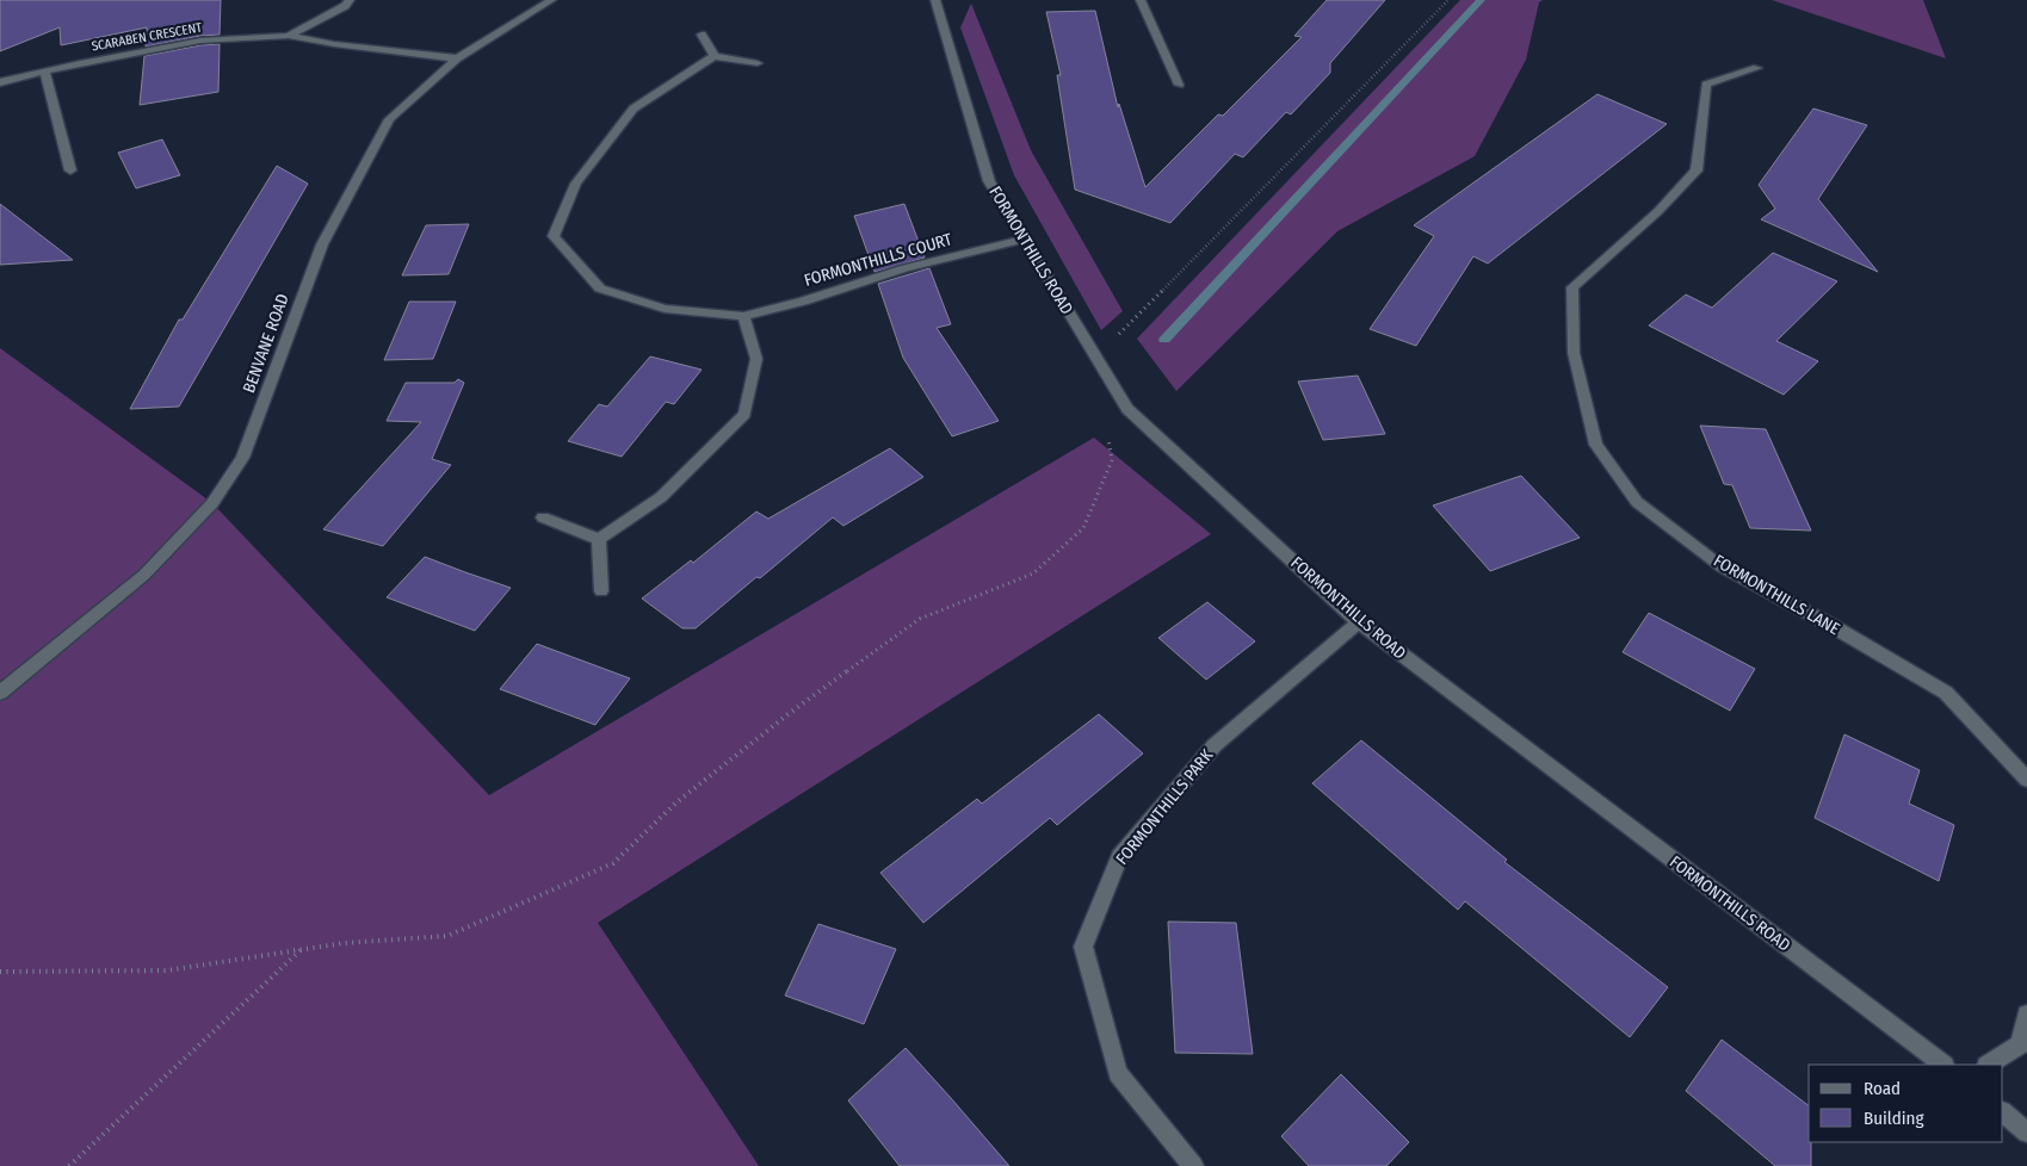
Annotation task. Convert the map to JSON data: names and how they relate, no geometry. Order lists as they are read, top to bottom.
{
  "streets": {
    "street": [
      "SCARABEN CRESCENT",
      "FORMONTHILLS ROAD",
      "FORMONTHILLS COURT",
      "BENVANE ROAD",
      "FORMONTHILLS LANE",
      "FORMONTHILLS PARK"
    ]
  },
  "crossings": [
    ["SCARABEN CRESCENT", "BENVANE ROAD"],
    ["FORMONTHILLS ROAD", "FORMONTHILLS COURT"],
    ["FORMONTHILLS ROAD", "FORMONTHILLS PARK"]
  ],
  "legend": ["Road", "Building"]
}
